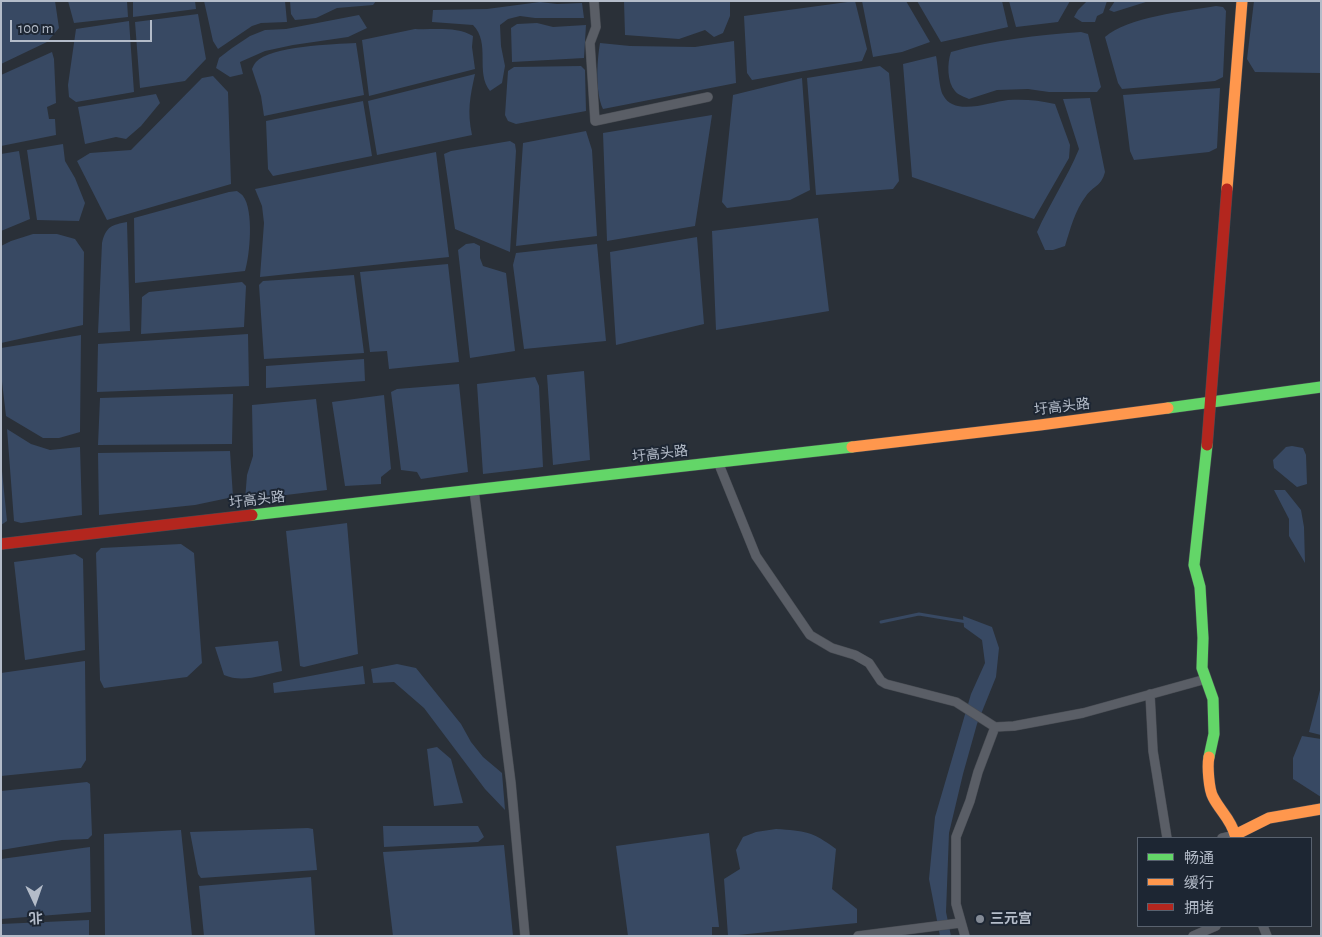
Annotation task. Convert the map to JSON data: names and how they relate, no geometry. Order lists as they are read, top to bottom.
{
  "streets": {
    "street": ["圩高头路"]
  },
  "places": ["三元宫"],
  "legend": ["畅通", "缓行", "拥堵"],
  "scale_bar": "100 m",
  "north": "bottom"
}
